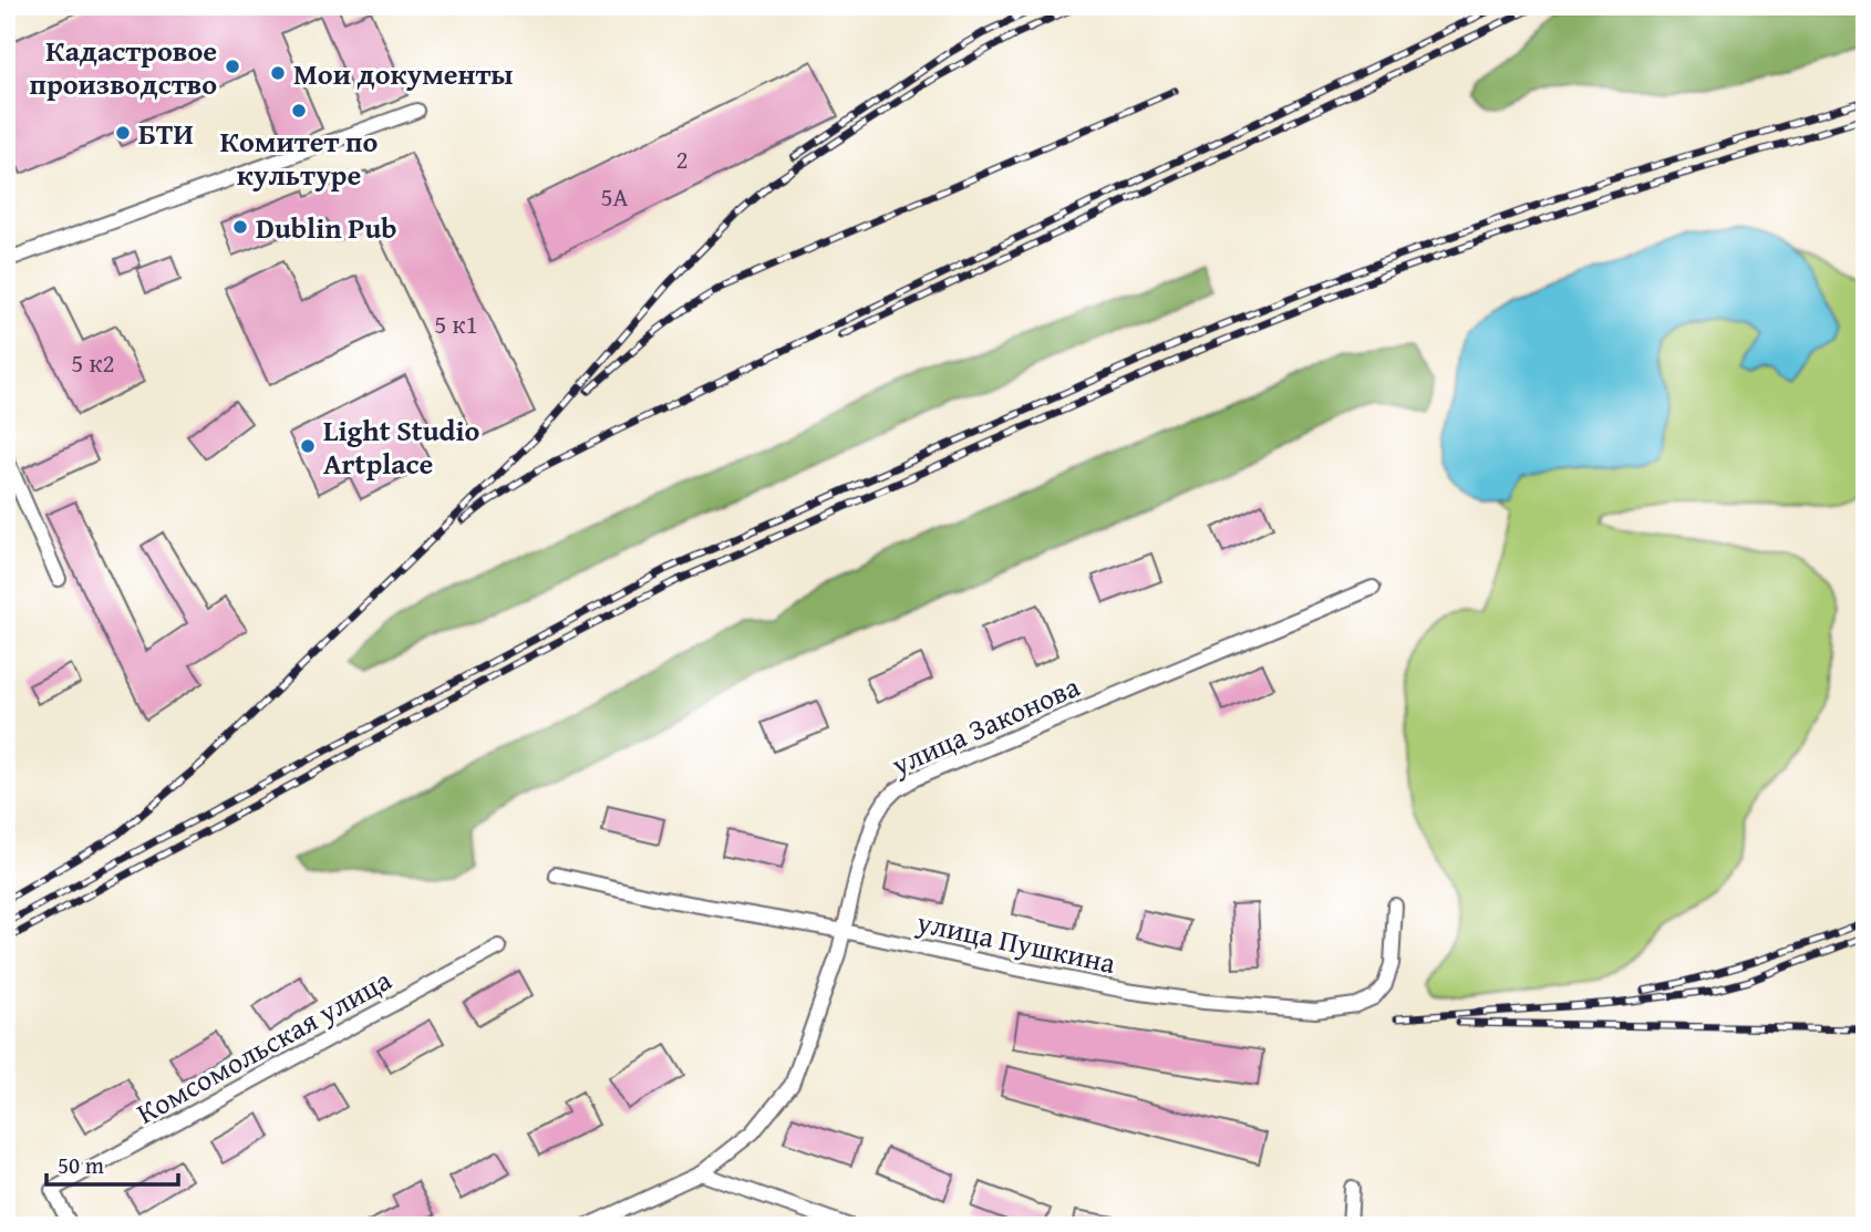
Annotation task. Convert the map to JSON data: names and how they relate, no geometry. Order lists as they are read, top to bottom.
{
  "streets": {
    "street": ["улица Законова", "улица Пушкина", "Комсомольская улица"]
  },
  "crossings": [
    ["улица Законова", "улица Пушкина"]
  ],
  "places": [
    "Кадастровое производство",
    "Мои документы",
    "Комитет по культуре",
    "БТИ",
    "Dublin Pub",
    "Light Studio Artplace"
  ],
  "house_numbers": [
    "2",
    "5А",
    "5 к1",
    "5 к2"
  ],
  "scale_bar": "50 m"
}
